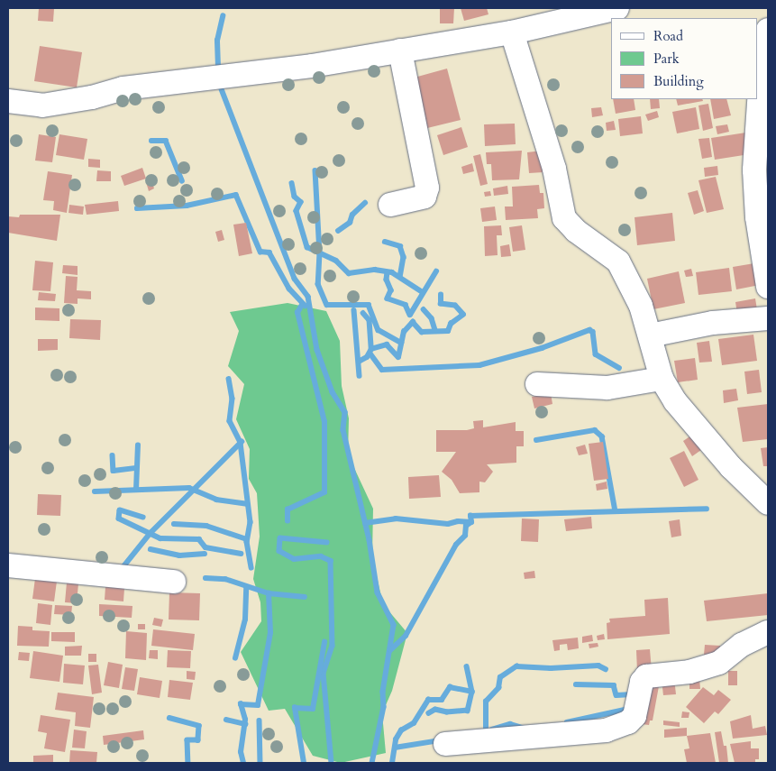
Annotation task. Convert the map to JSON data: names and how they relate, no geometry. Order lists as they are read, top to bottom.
{
  "legend": ["Road", "Park", "Building"]
}
